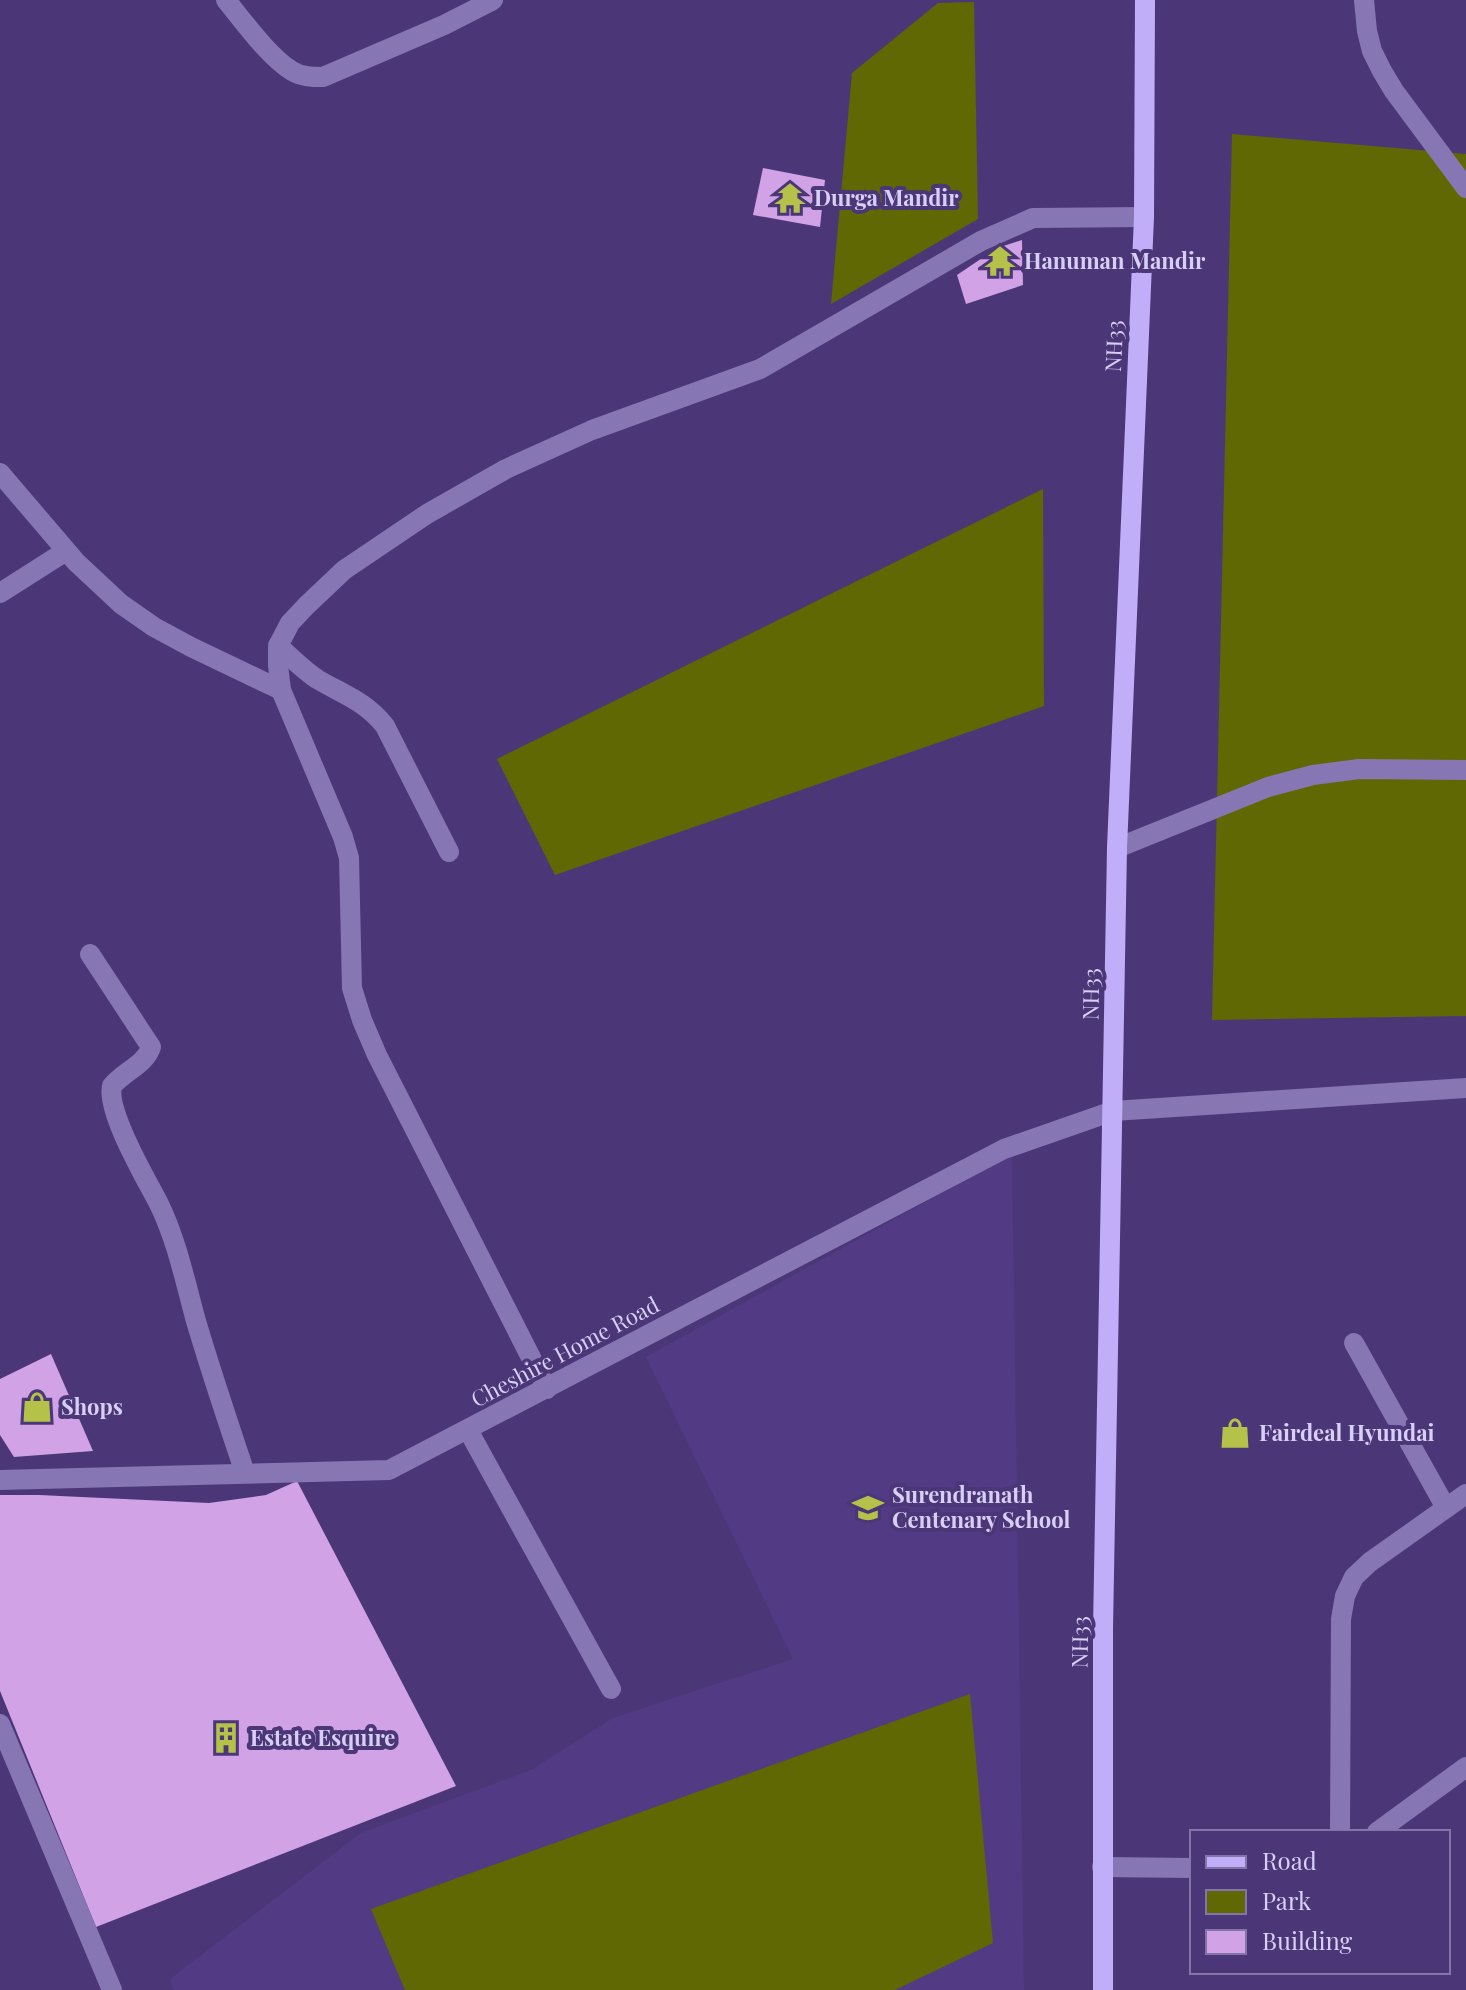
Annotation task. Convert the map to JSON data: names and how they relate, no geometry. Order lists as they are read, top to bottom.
{
  "streets": {
    "main road": ["NH33"],
    "street": ["Cheshire Home Road"]
  },
  "crossings": [
    ["NH33", "Cheshire Home Road"]
  ],
  "places": {
    "temple": ["Durga Mandir", "Hanuman Mandir"],
    "shop": ["Shops", "Fairdeal Hyundai"],
    "school or university": ["Surendranath Centenary School"],
    "building": ["Estate Esquire"]
  },
  "legend": ["Road", "Park", "Building"]
}
